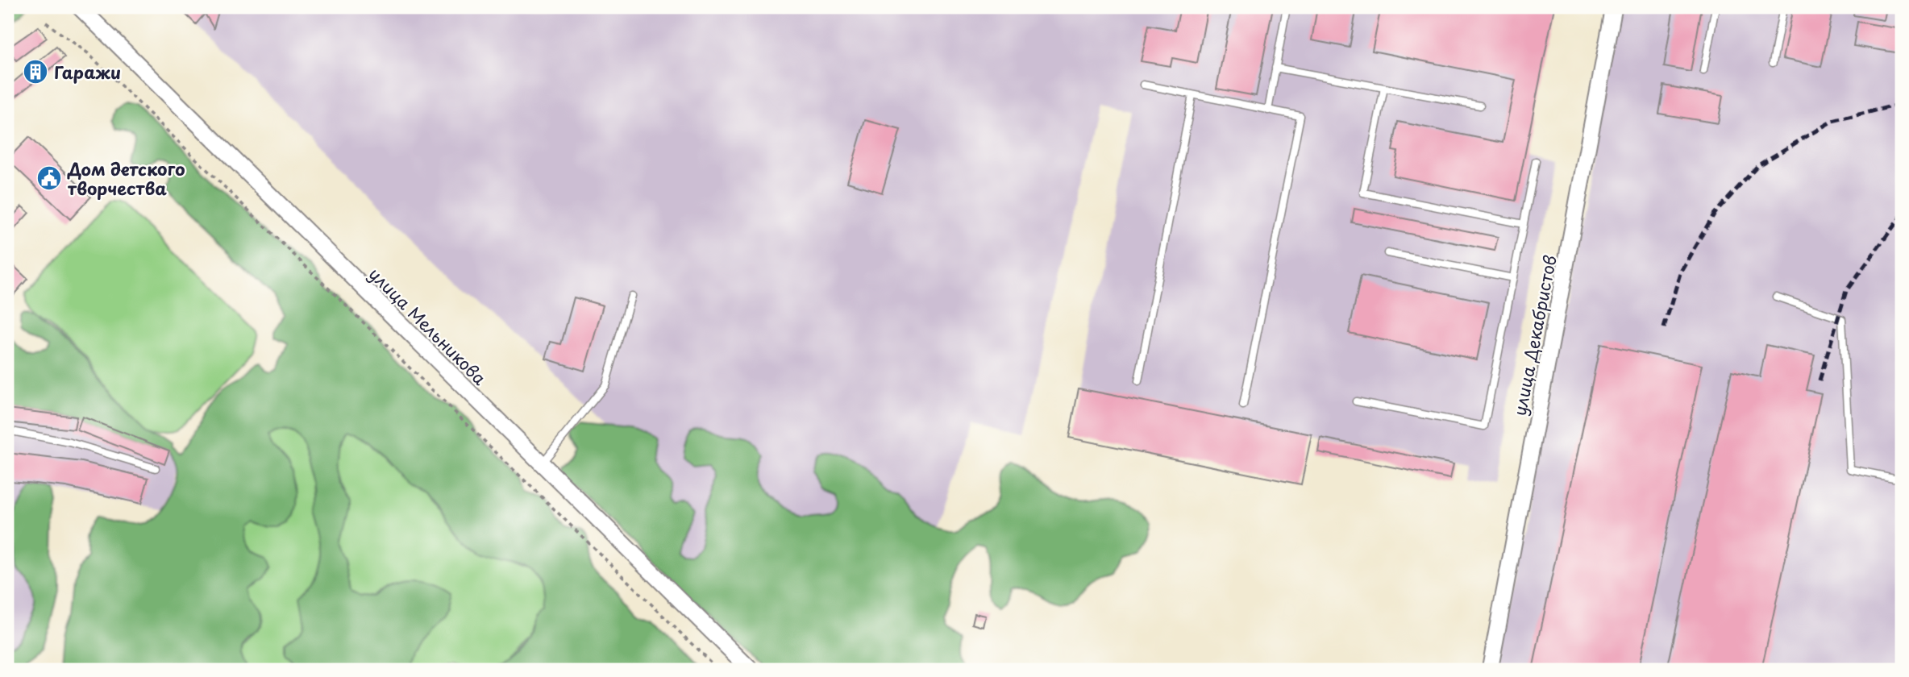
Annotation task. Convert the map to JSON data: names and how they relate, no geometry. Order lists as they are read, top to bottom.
{
  "streets": {
    "street": ["улица Мельникова", "улица Декабристов"]
  },
  "places": {
    "building": ["Гаражи"],
    "public building": ["Дом детского творчества"]
  }
}
